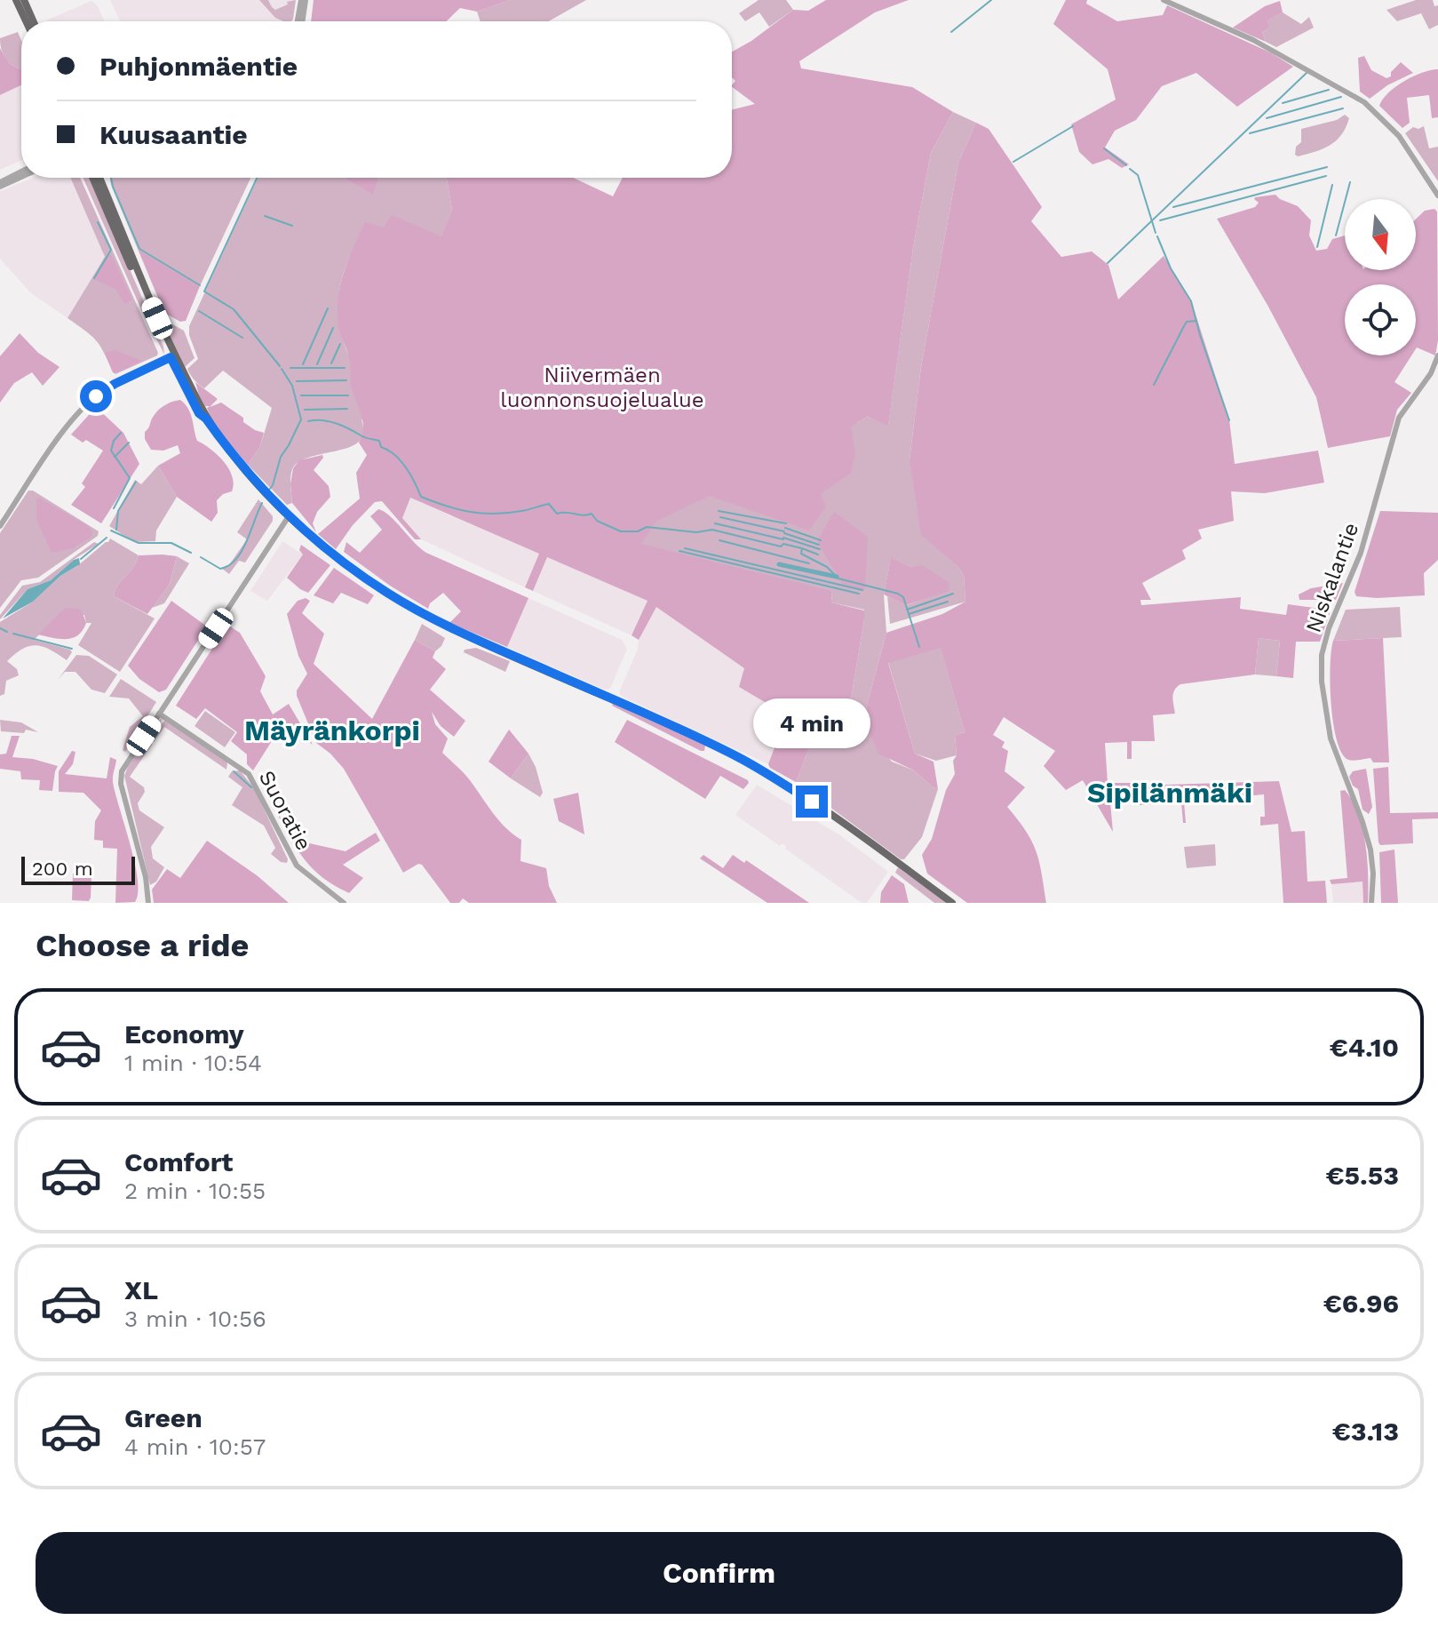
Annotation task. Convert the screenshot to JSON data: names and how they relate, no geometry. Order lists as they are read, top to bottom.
{
  "streets": {
    "street": ["Niskalantie", "Suoratie"]
  },
  "districts": ["Mäyränkorpi", "Sipilänmäki"],
  "parks": ["Niivermäen luonnonsuojelualue"],
  "scale_bar": "200 m",
  "north": "bottom",
  "page": {
    "banner": ["Puhjonmäentie", "Kuusaantie"],
    "bubble": "4 min",
    "scale": "200 m",
    "heading": "Choose a ride",
    "list": [
      {
        "name": "Economy",
        "note": "1 min · 10:54",
        "value": "€4.10"
      },
      {
        "name": "Comfort",
        "note": "2 min · 10:55",
        "value": "€5.53"
      },
      {
        "name": "XL",
        "note": "3 min · 10:56",
        "value": "€6.96"
      },
      {
        "name": "Green",
        "note": "4 min · 10:57",
        "value": "€3.13"
      }
    ],
    "buttons": "Confirm"
  }
}
